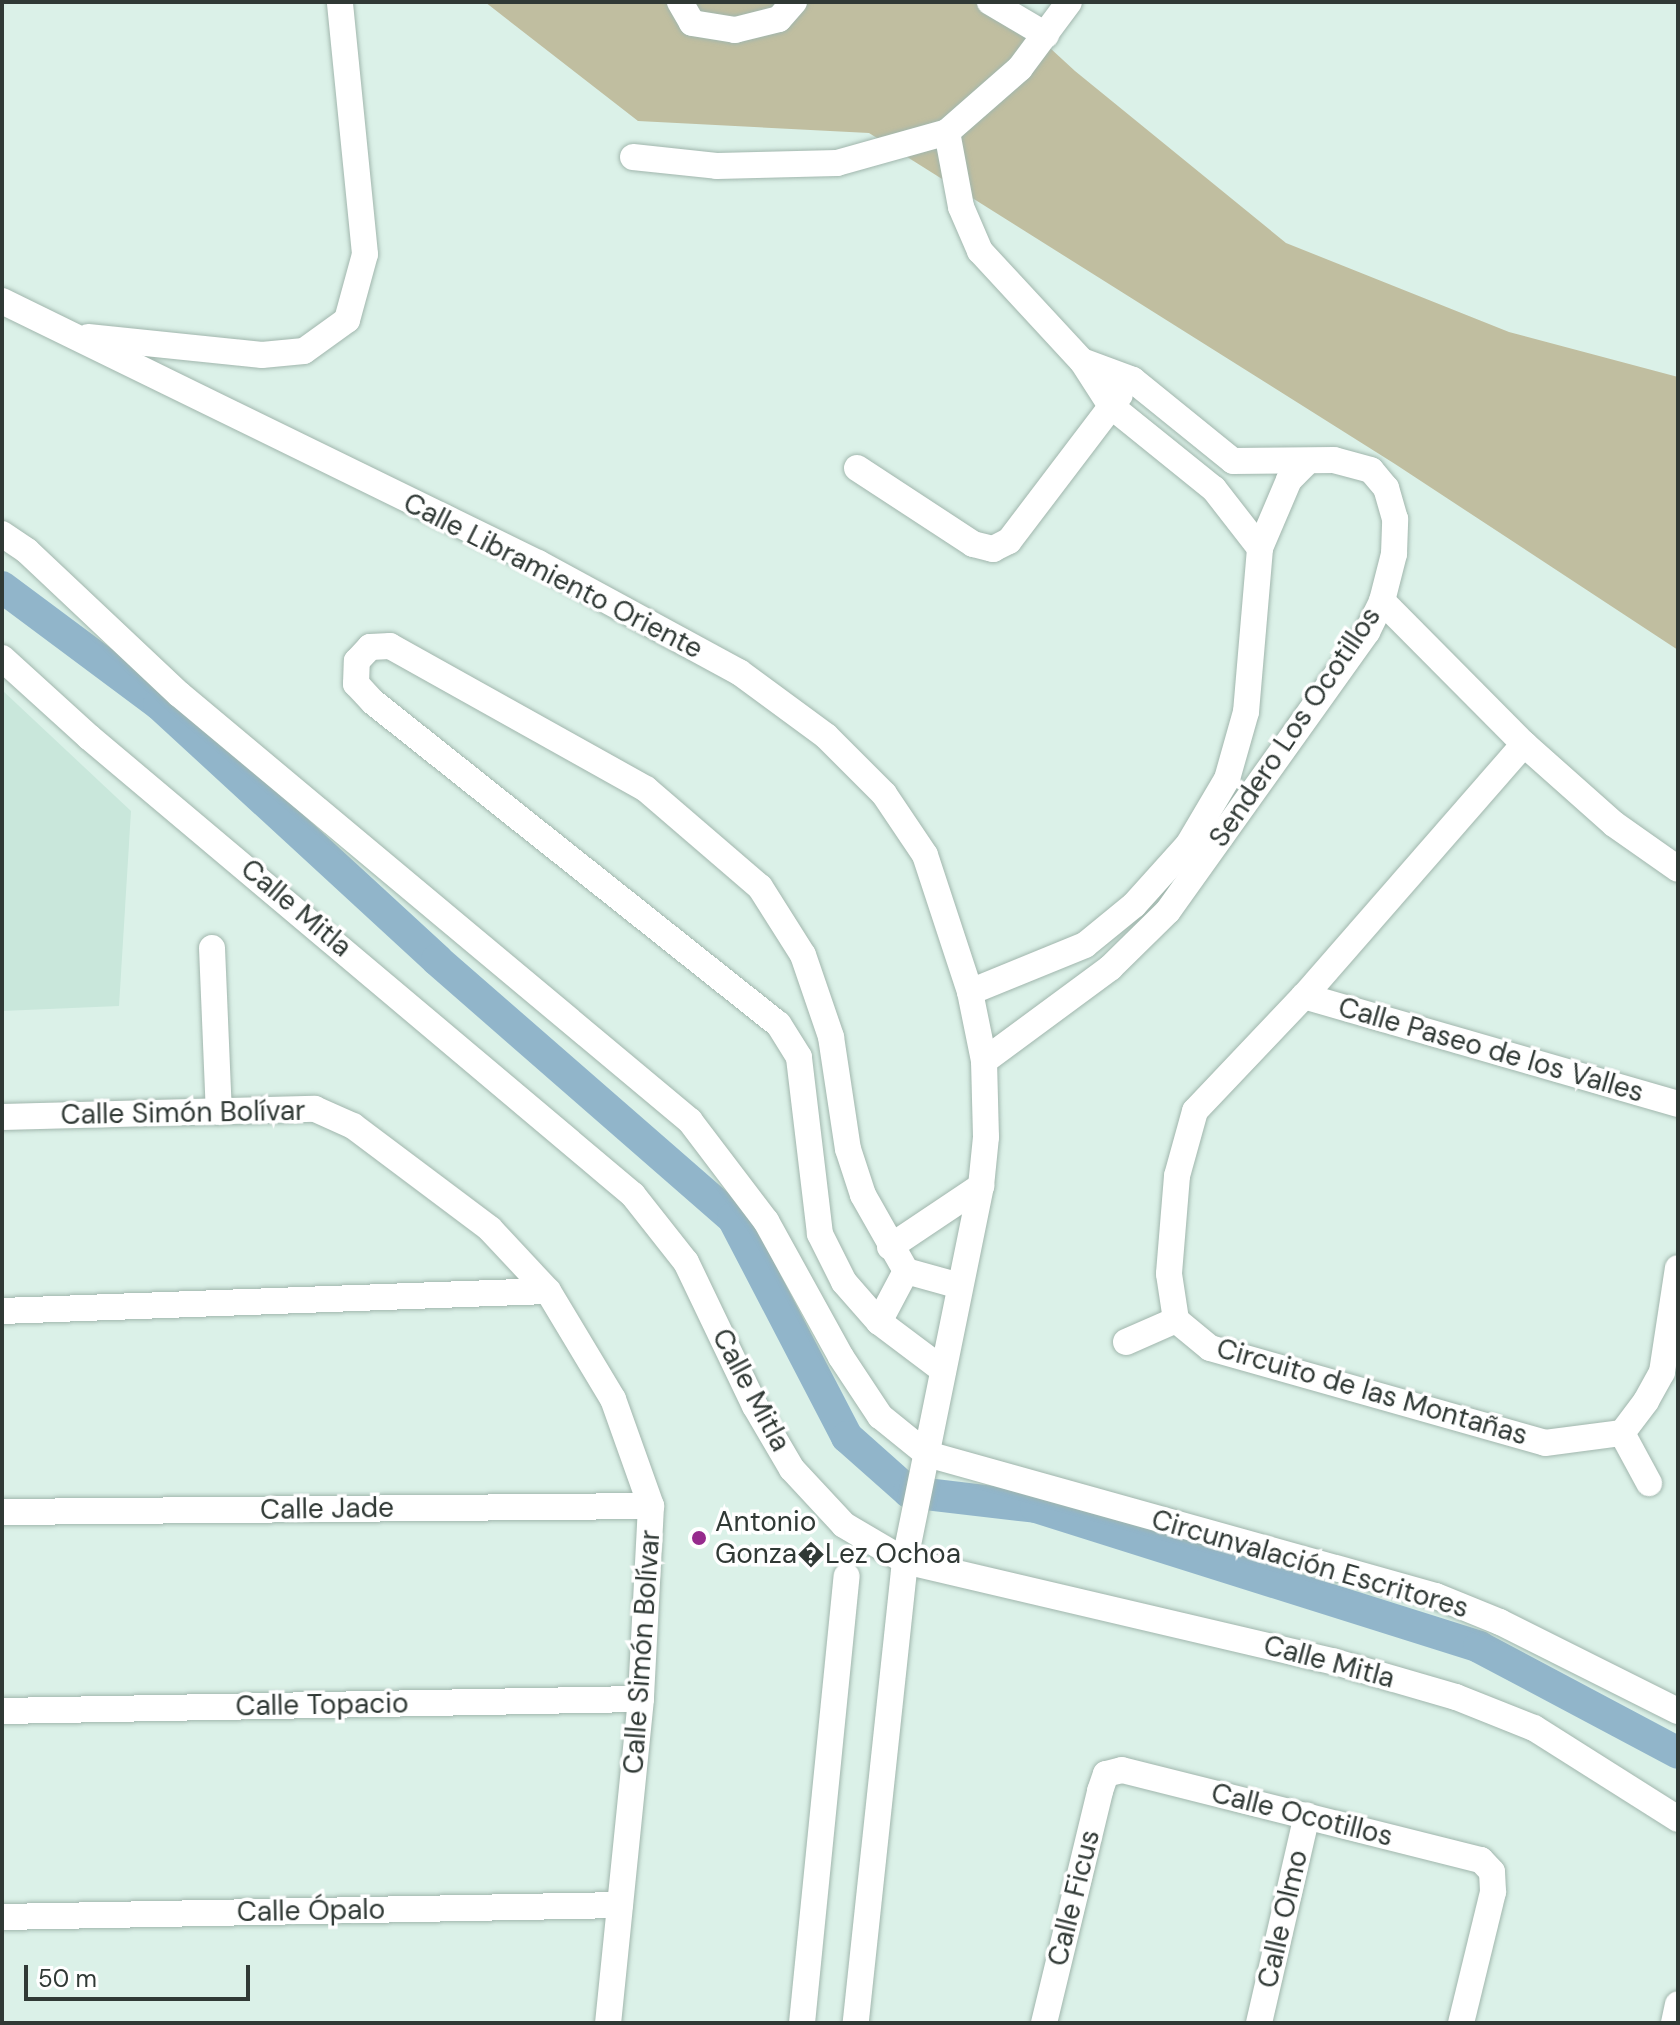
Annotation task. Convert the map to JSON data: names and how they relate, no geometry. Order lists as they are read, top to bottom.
{
  "streets": {
    "street": [
      "Calle Libramiento Oriente",
      "Sendero Los Ocotillos",
      "Calle Mitla",
      "Calle Paseo de los Valles",
      "Calle Simón Bolívar",
      "Circuito de las Montañas",
      "Calle Jade",
      "Circunvalación Escritores",
      "Calle Topacio",
      "Calle Ocotillos",
      "Calle Ficus",
      "Calle Ópalo",
      "Calle Olmo"
    ]
  },
  "crossings": [
    ["Calle Libramiento Oriente", "Sendero Los Ocotillos"],
    ["Calle Libramiento Oriente", "Calle Mitla"],
    ["Calle Libramiento Oriente", "Circunvalación Escritores"],
    ["Calle Simón Bolívar", "Calle Jade"],
    ["Calle Simón Bolívar", "Calle Topacio"],
    ["Calle Simón Bolívar", "Calle Ópalo"],
    ["Calle Ocotillos", "Calle Ficus"],
    ["Calle Ocotillos", "Calle Olmo"]
  ],
  "places": ["Antonio Gonza�Lez Ochoa"],
  "scale_bar": "50 m"
}
